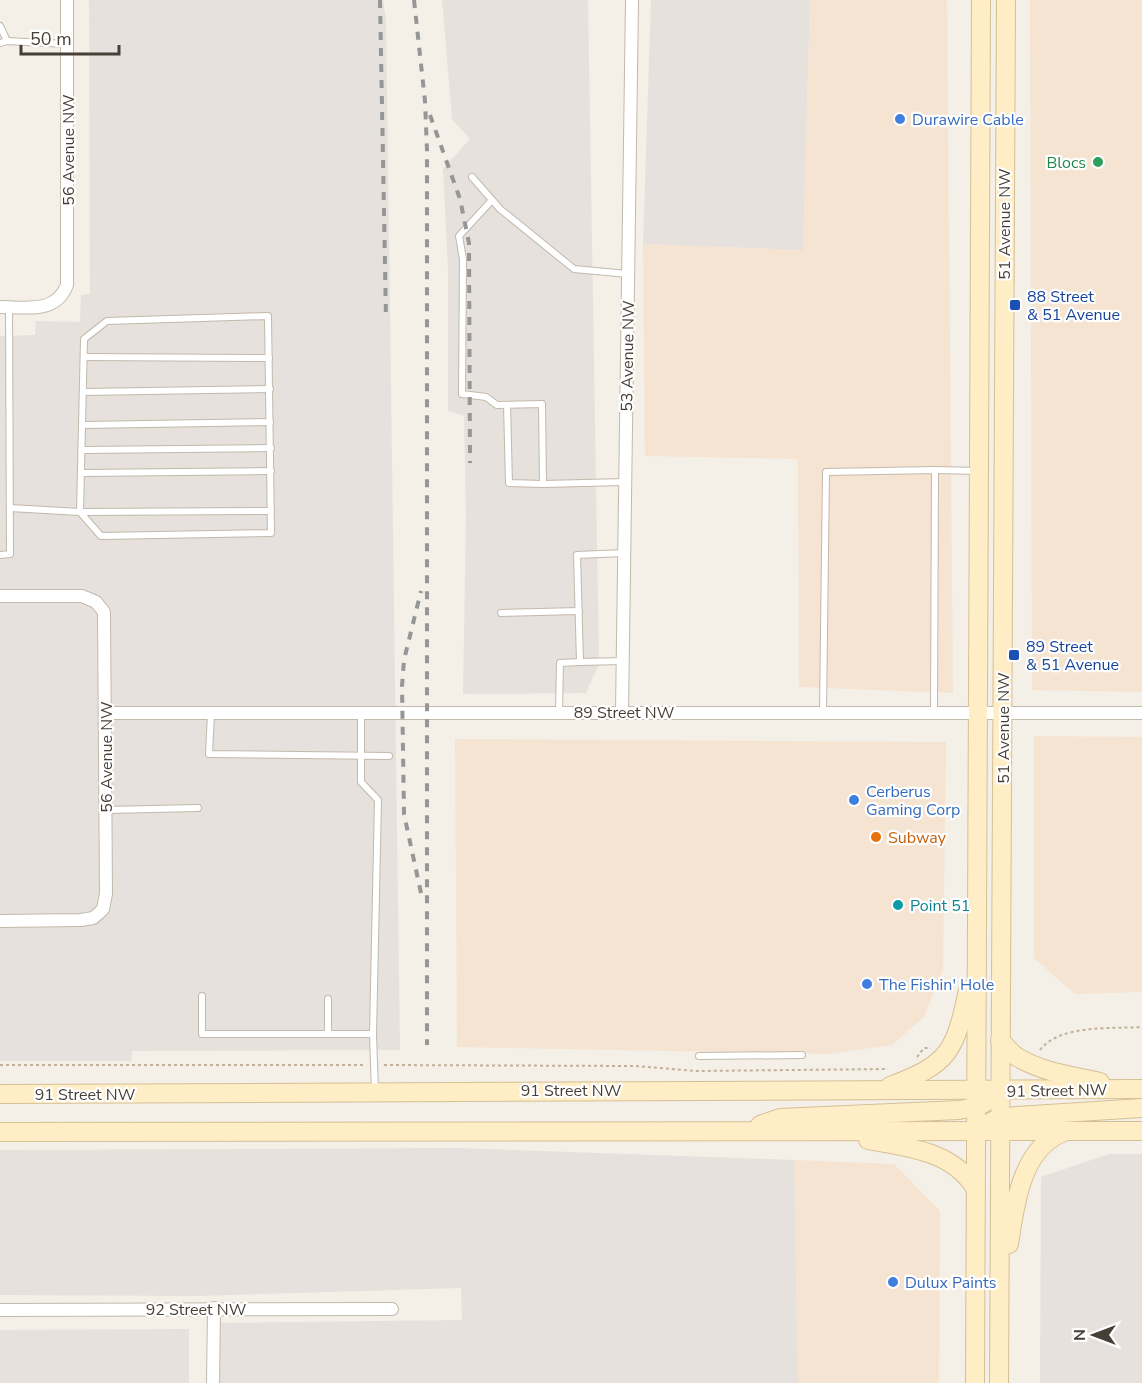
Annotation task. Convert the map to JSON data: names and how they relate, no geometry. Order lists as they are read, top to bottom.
{
  "streets": {
    "main road": ["51 Avenue NW", "91 Street NW"],
    "street": [
      "56 Avenue NW",
      "53 Avenue NW",
      "89 Street NW",
      "92 Street NW"
    ]
  },
  "crossings": [
    ["56 Avenue NW", "89 Street NW"],
    ["51 Avenue NW", "89 Street NW"],
    ["51 Avenue NW", "91 Street NW"],
    ["53 Avenue NW", "89 Street NW"]
  ],
  "places": {
    "other": [
      "Durawire Cable",
      "Blocs",
      "Cerberus Gaming Corp",
      "Subway",
      "Point 51",
      "The Fishin' Hole",
      "Dulux Paints"
    ],
    "transit": ["88 Street & 51 Avenue", "89 Street & 51 Avenue"]
  },
  "scale_bar": "50 m",
  "north": "left"
}
